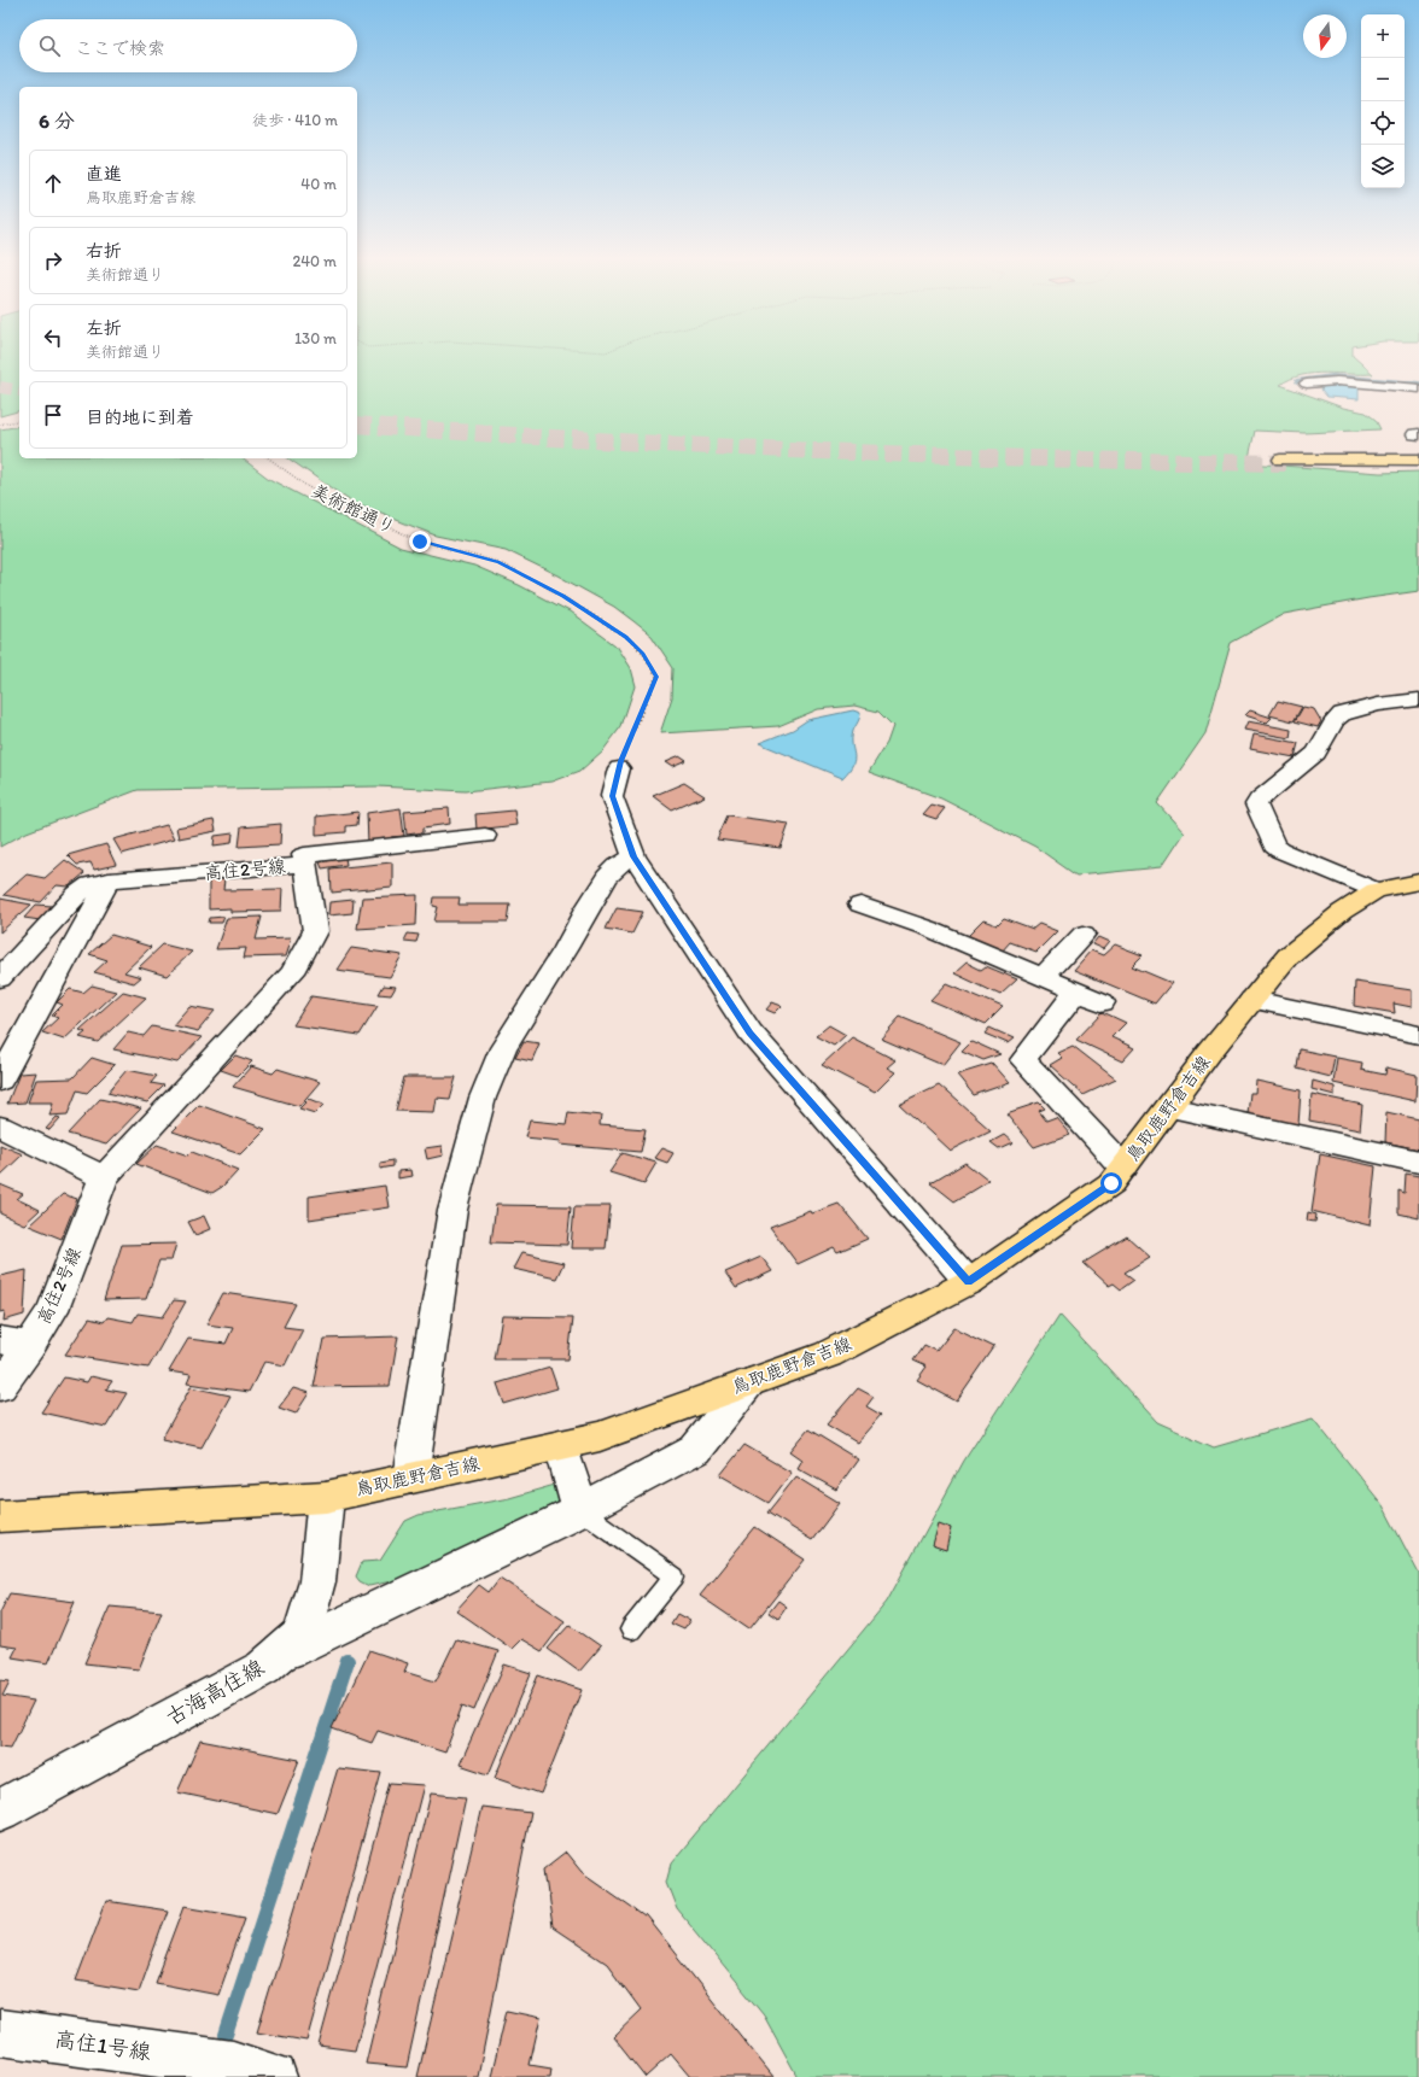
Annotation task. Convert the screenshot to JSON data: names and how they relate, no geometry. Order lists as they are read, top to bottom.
{
  "streets": {
    "main road": ["鳥取鹿野倉吉線"],
    "street": ["高住2号線", "古海高住線", "高住1号線"],
    "path": ["美術館通り"]
  },
  "crossings": [
    ["鳥取鹿野倉吉線", "古海高住線"]
  ],
  "north": "bottom",
  "page": {
    "map_buttons": ["+", "−"],
    "search": "ここで検索",
    "heading": ["6 分", "徒歩 · 410 m"],
    "list": [
      ["直進", "鳥取鹿野倉吉線", "40 m"],
      ["右折", "美術館通り", "240 m"],
      ["左折", "美術館通り", "130 m"],
      "目的地に到着"
    ]
  }
}
